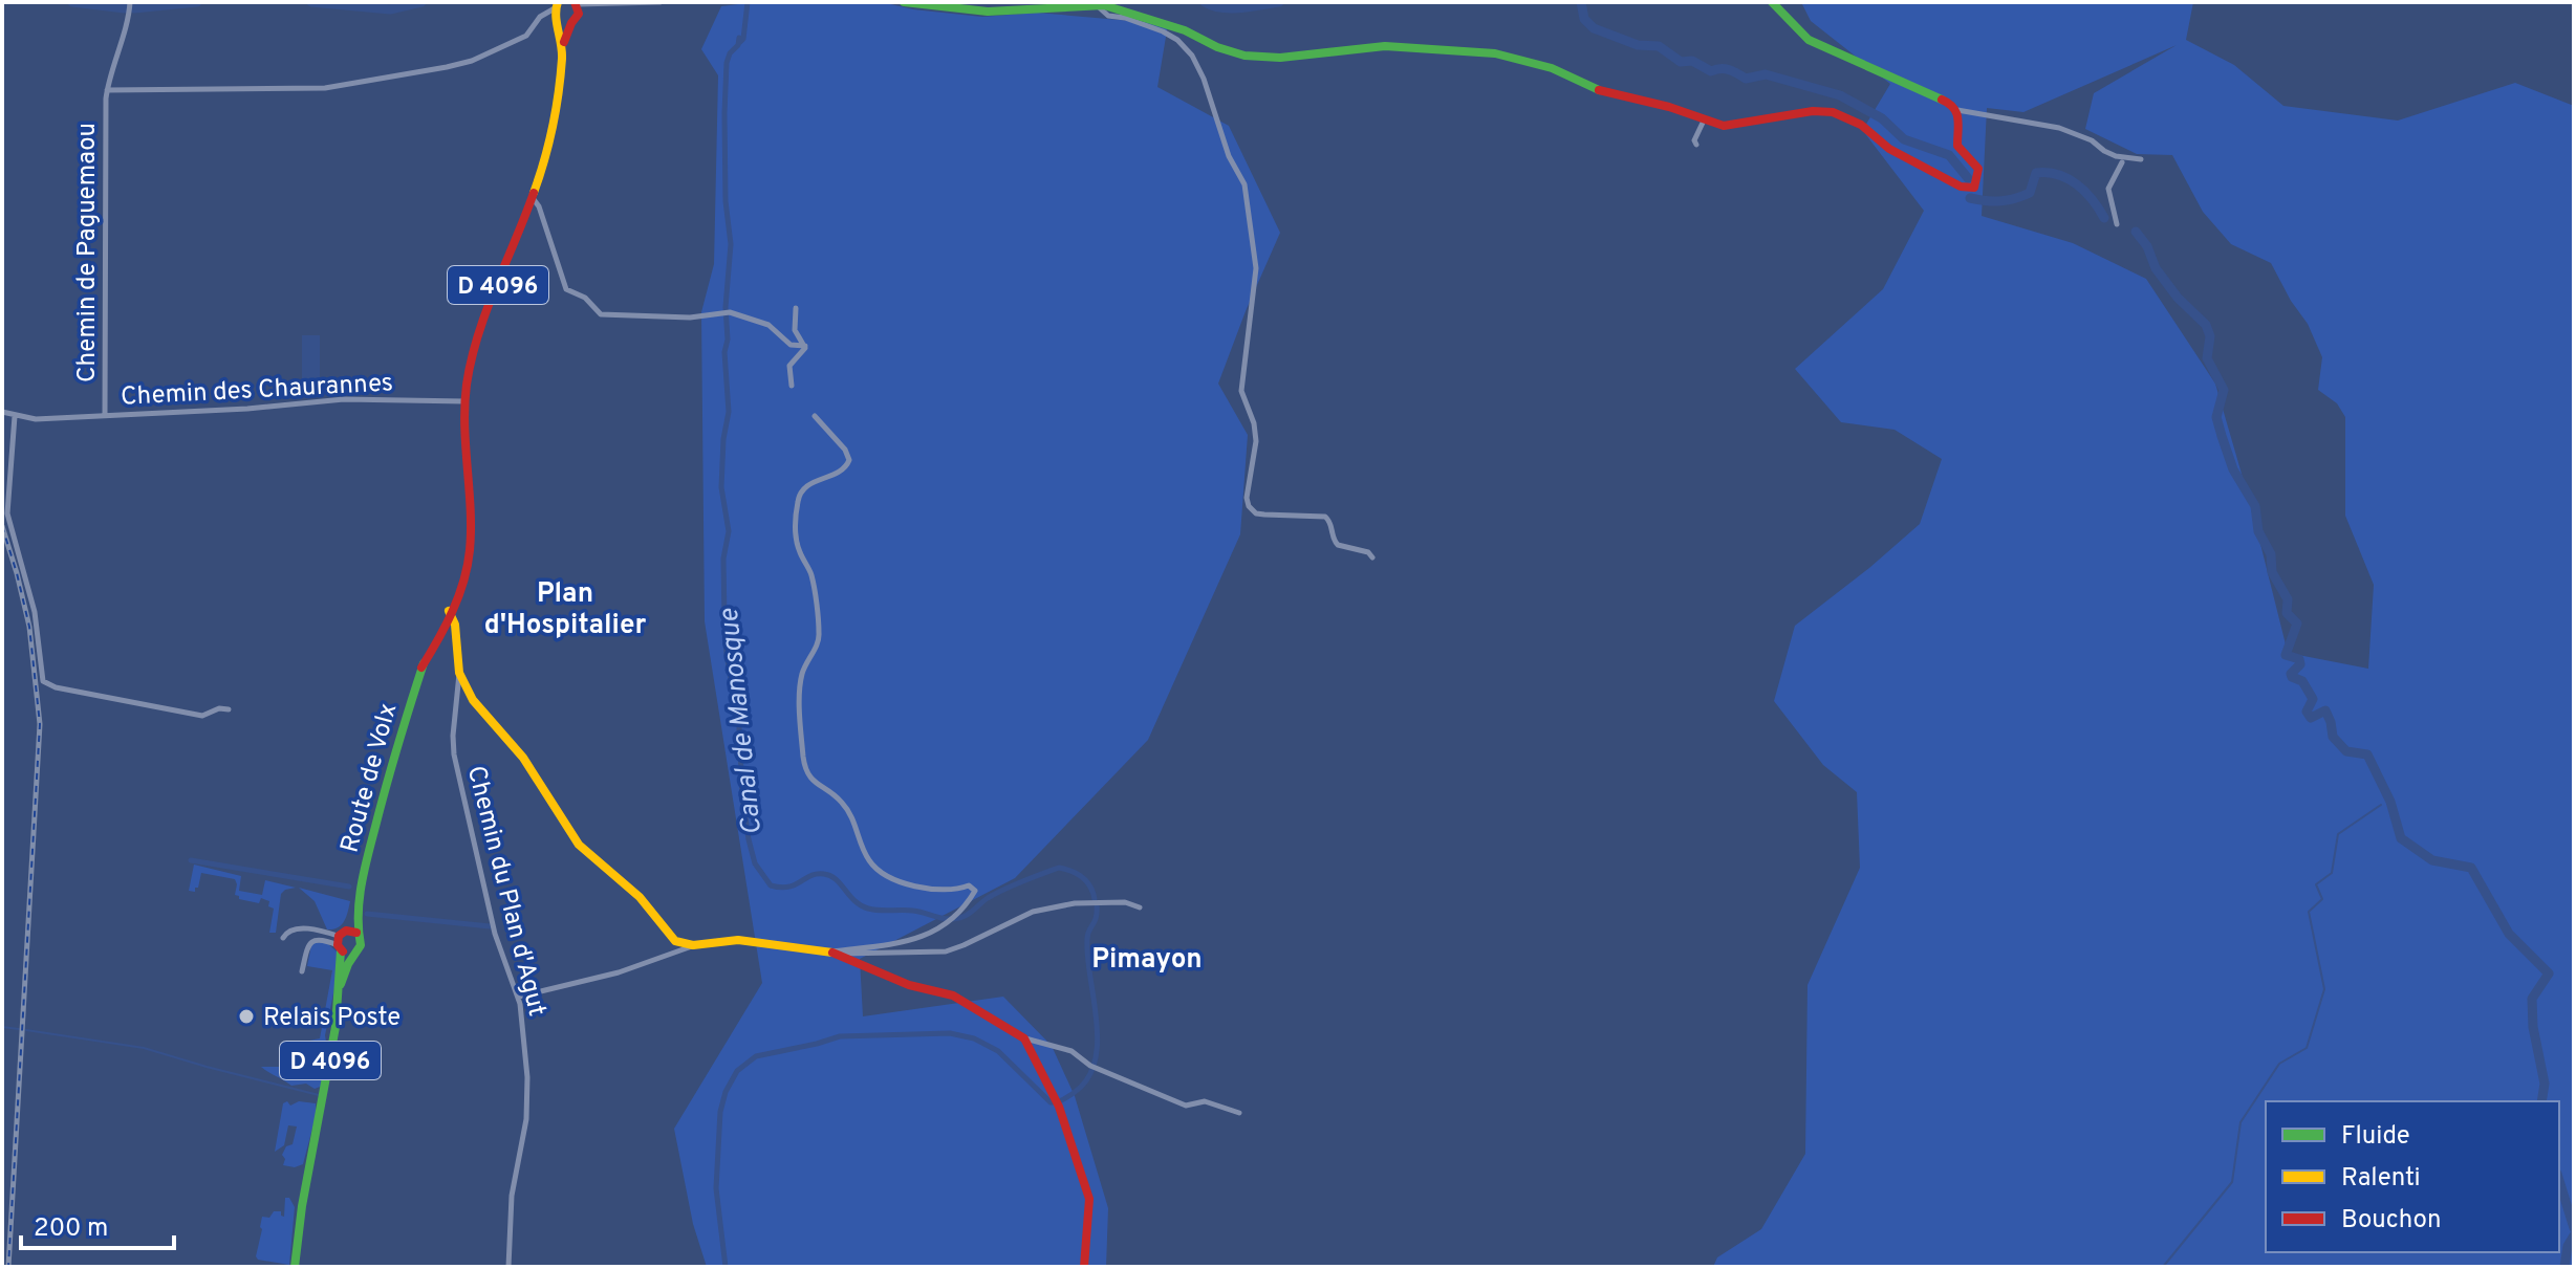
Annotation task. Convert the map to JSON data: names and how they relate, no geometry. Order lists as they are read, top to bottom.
{
  "streets": {
    "street": [
      "Chemin de Paguemaou",
      "D 4096",
      "Chemin des Chaurannes",
      "Route de Volx",
      "Chemin du Plan d'Agut"
    ]
  },
  "crossings": [
    ["Chemin de Paguemaou", "Chemin des Chaurannes"],
    ["Chemin de Paguemaou", "Route de Volx"],
    ["Chemin des Chaurannes", "Route de Volx"]
  ],
  "districts": ["Plan d'Hospitalier", "Pimayon"],
  "water": ["Canal de Manosque"],
  "places": ["Relais Poste"],
  "legend": ["Fluide", "Ralenti", "Bouchon"],
  "scale_bar": "200 m"
}
